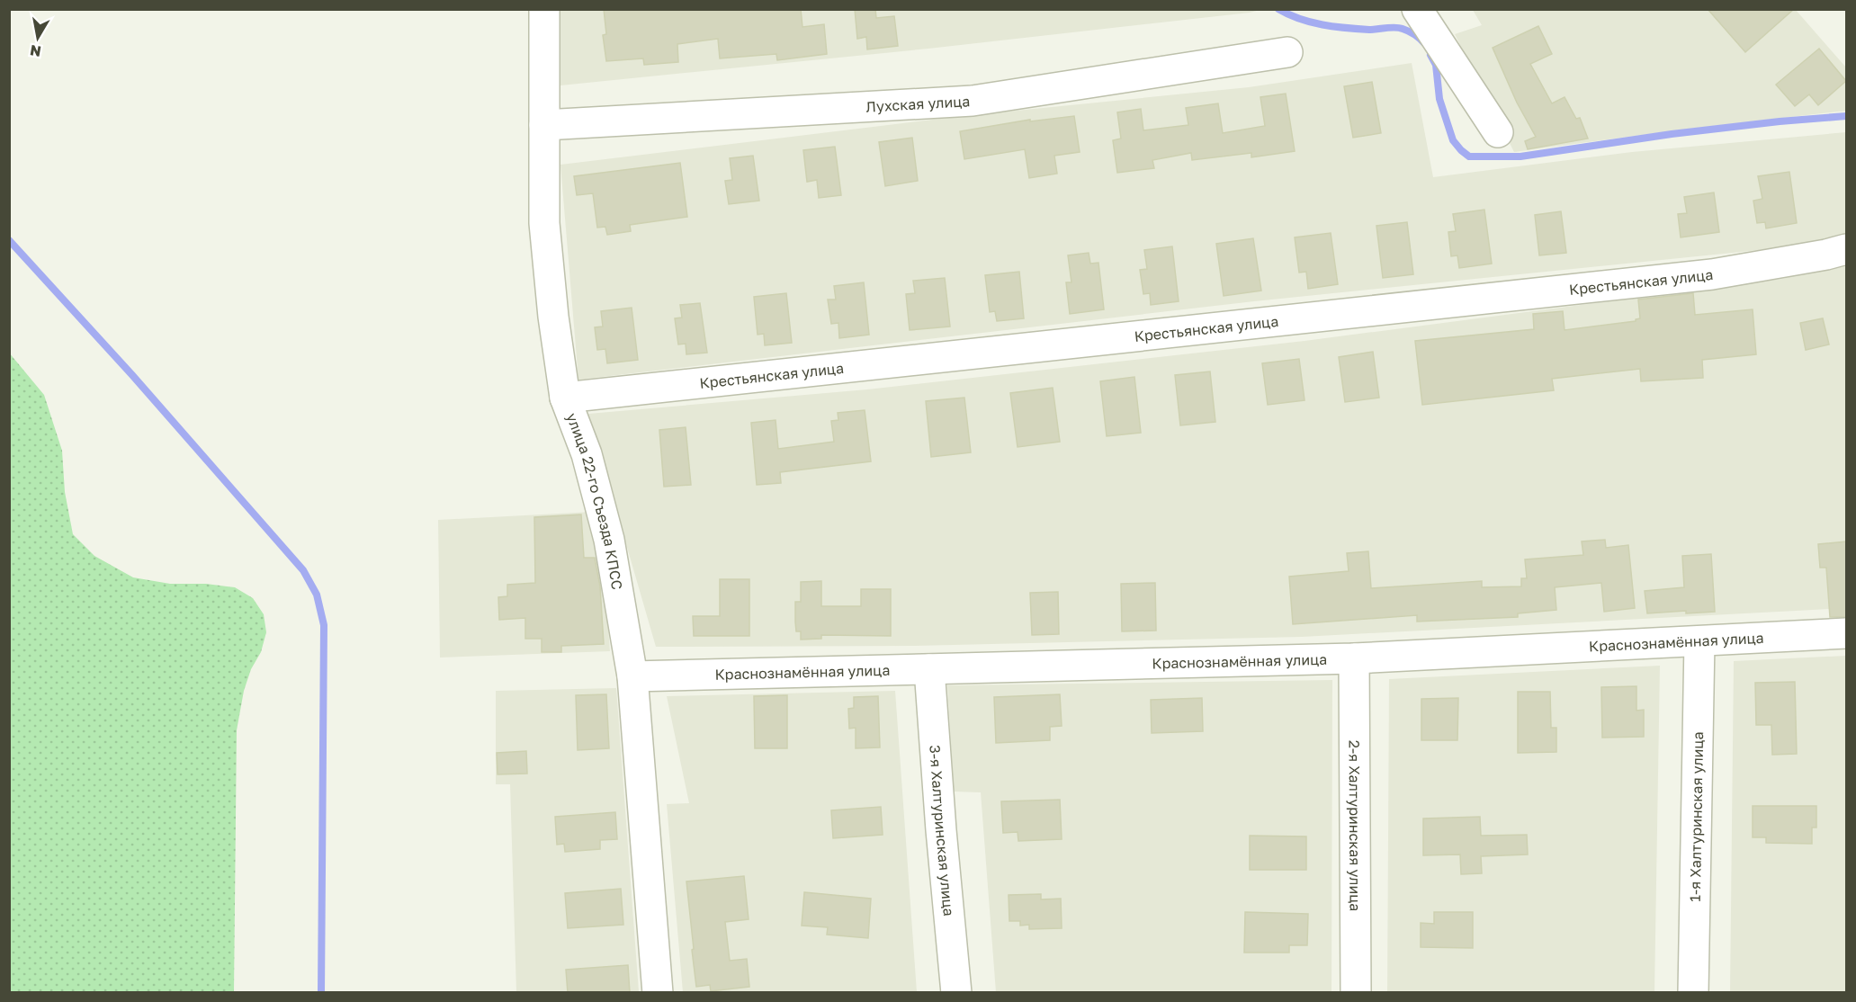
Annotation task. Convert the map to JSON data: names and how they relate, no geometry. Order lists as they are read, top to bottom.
{
  "streets": {
    "street": [
      "Лухская улица",
      "Крестьянская улица",
      "улица 22-го Съезда КПСС",
      "Краснознамённая улица",
      "1-я Халтуринская улица",
      "2-я Халтуринская улица",
      "3-я Халтуринская улица"
    ]
  },
  "crossings": [
    ["Лухская улица", "улица 22-го Съезда КПСС"],
    ["Крестьянская улица", "улица 22-го Съезда КПСС"],
    ["улица 22-го Съезда КПСС", "Краснознамённая улица"],
    ["Краснознамённая улица", "1-я Халтуринская улица"],
    ["Краснознамённая улица", "2-я Халтуринская улица"],
    ["Краснознамённая улица", "3-я Халтуринская улица"]
  ],
  "north": "bottom"
}
